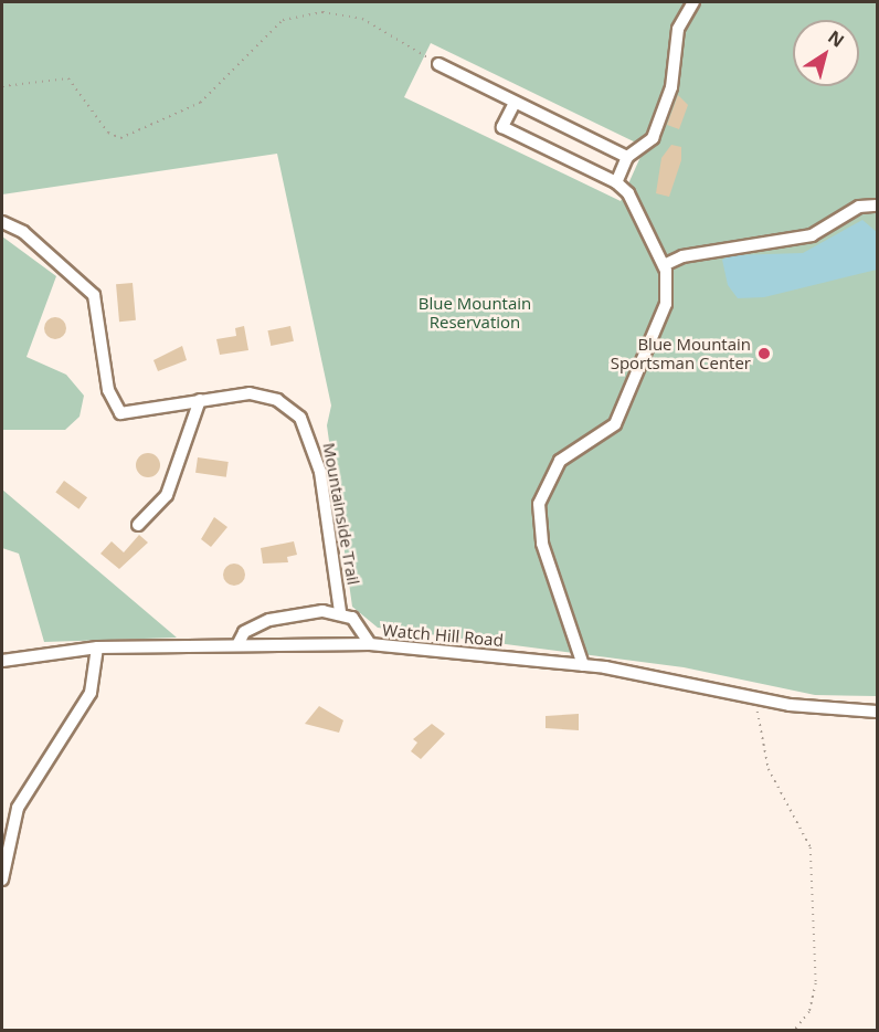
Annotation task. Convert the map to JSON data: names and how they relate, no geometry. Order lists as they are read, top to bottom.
{
  "streets": {
    "street": ["Mountainside Trail", "Watch Hill Road"]
  },
  "parks": ["Blue Mountain Reservation"],
  "places": ["Blue Mountain Sportsman Center"],
  "north": "top right"
}
